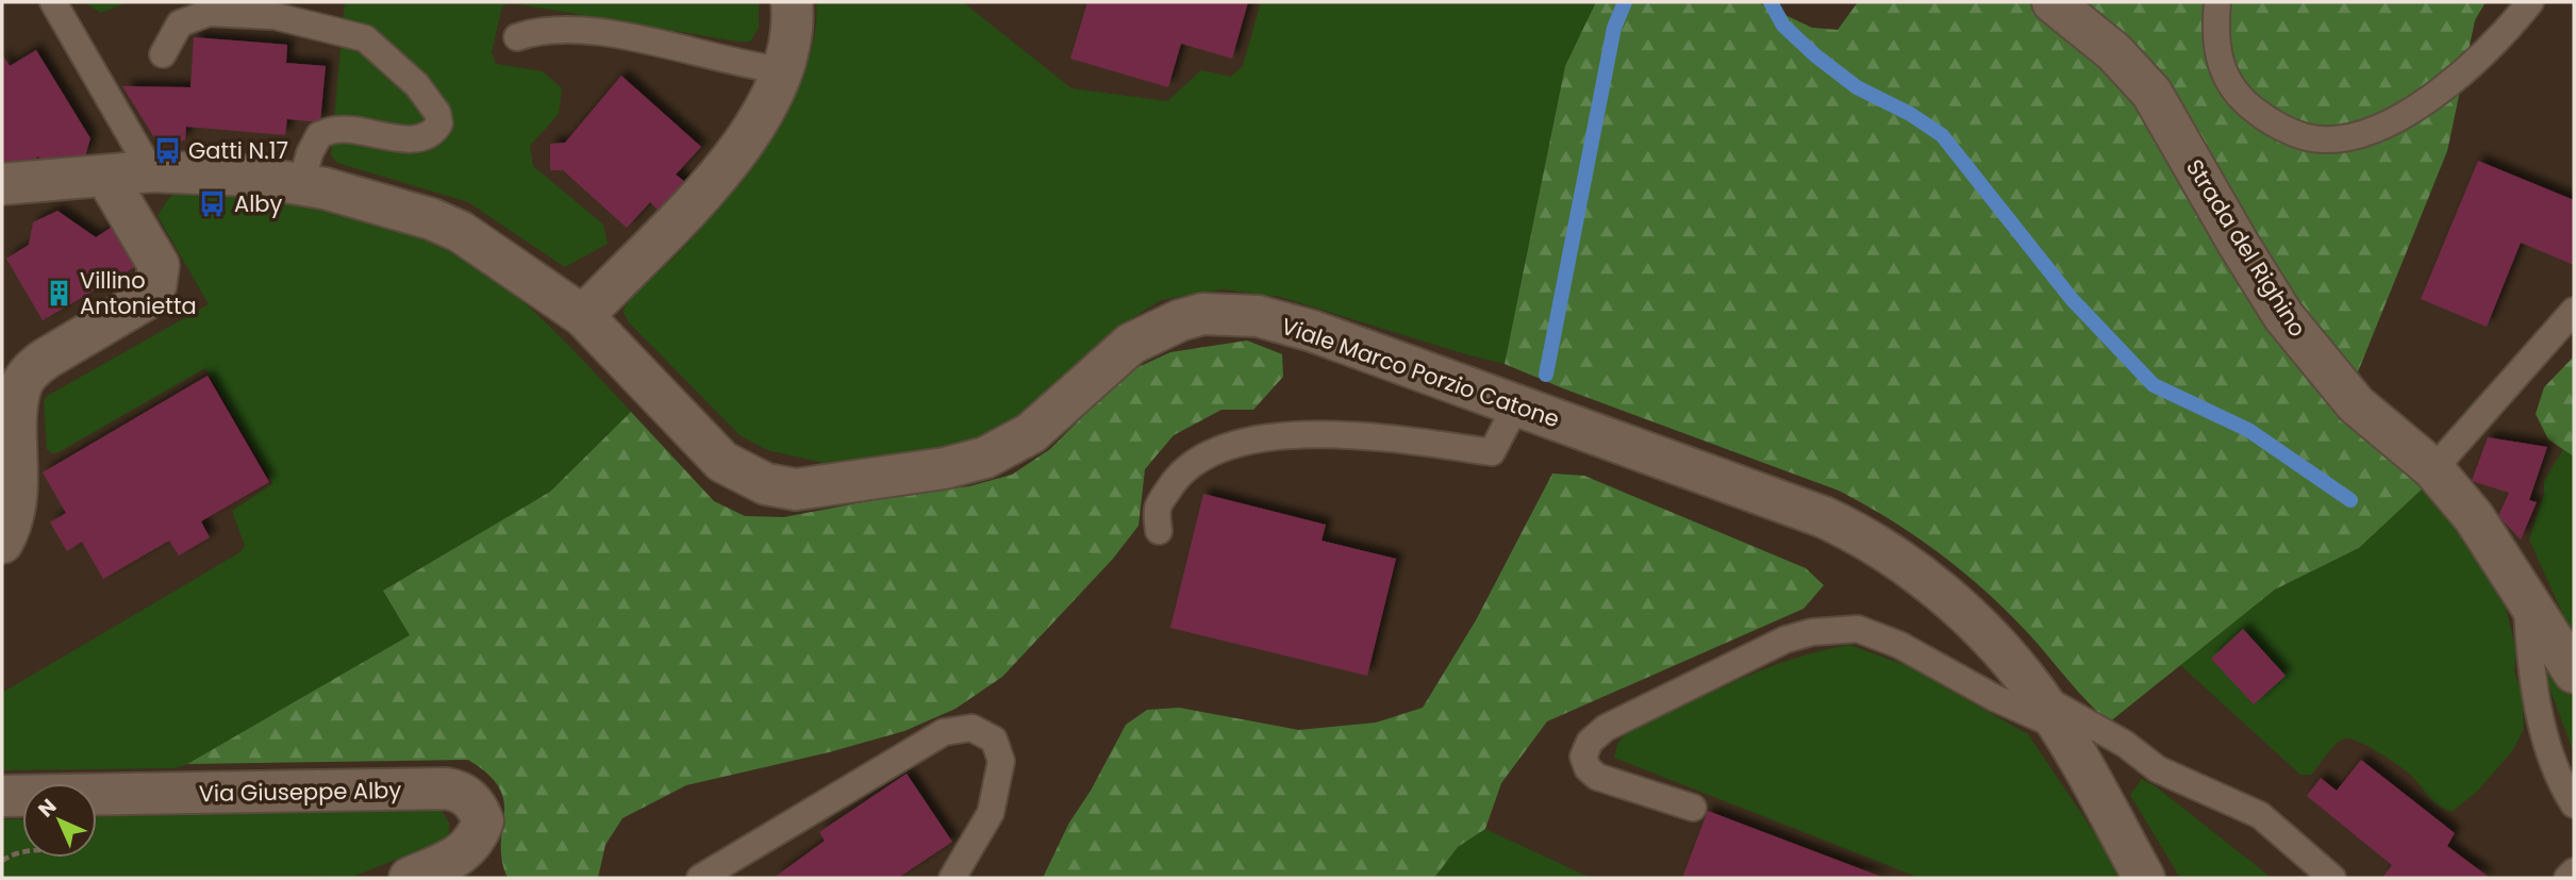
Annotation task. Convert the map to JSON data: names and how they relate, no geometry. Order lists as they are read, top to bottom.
{
  "streets": {
    "street": ["Strada del Righino", "Viale Marco Porzio Catone", "Via Giuseppe Alby"]
  },
  "places": {
    "bus stop": ["Gatti N.17", "Alby"],
    "building": ["Villino Antonietta"]
  },
  "north": "top left"
}
